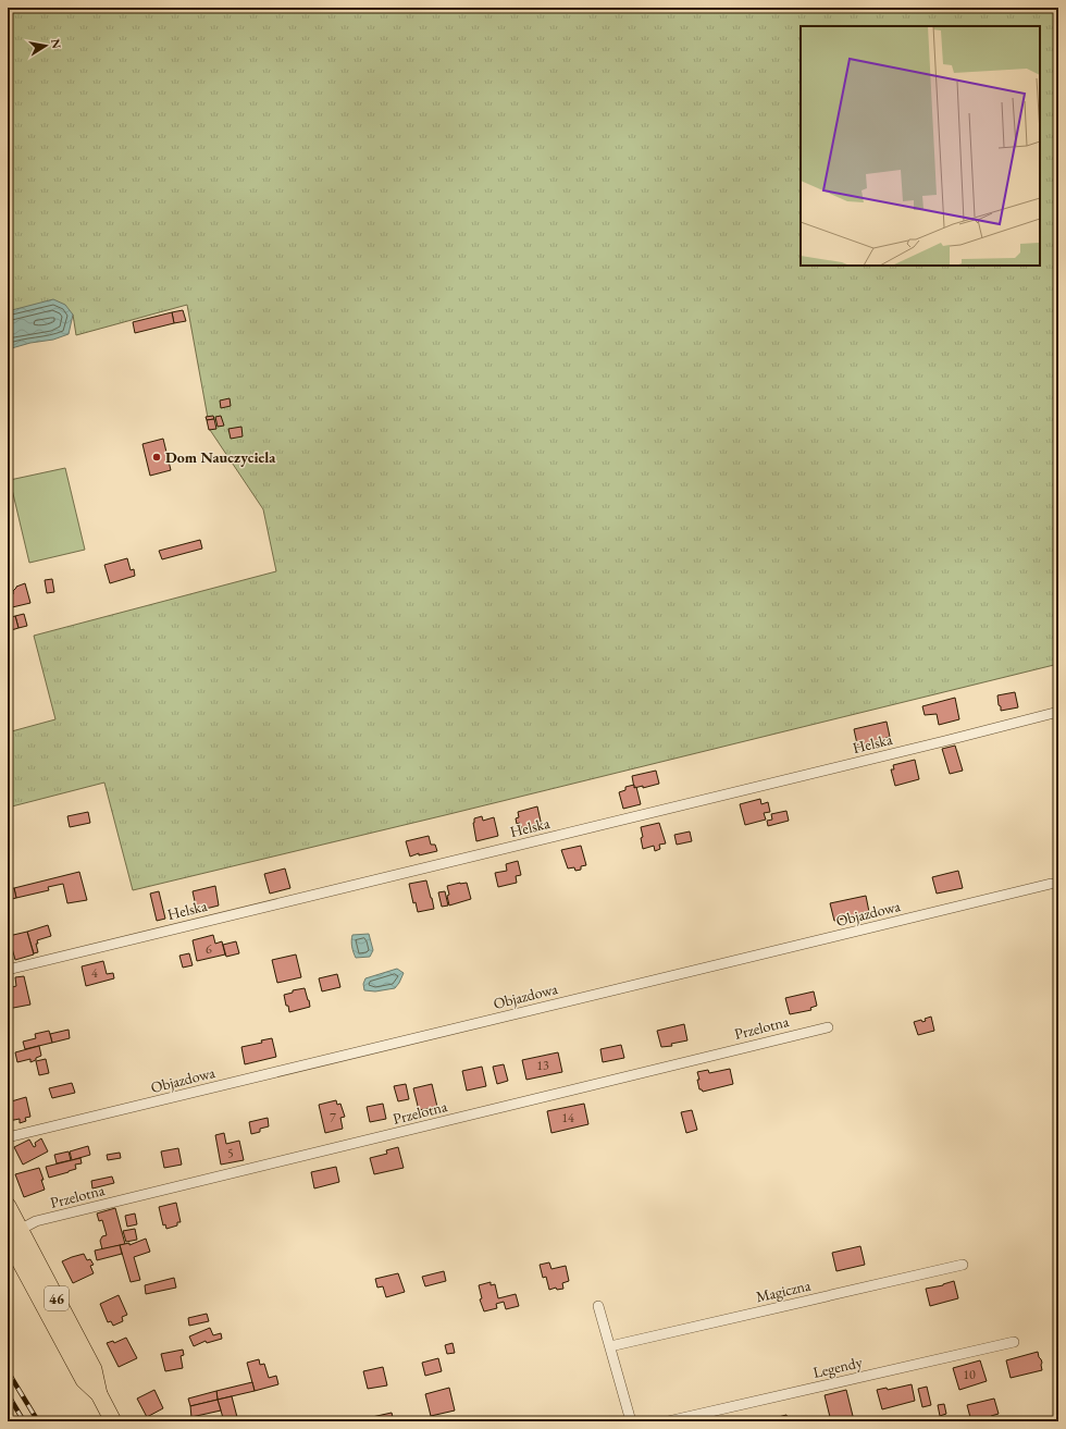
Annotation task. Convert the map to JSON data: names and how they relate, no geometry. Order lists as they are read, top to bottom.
{
  "streets": {
    "main road": ["46"],
    "street": [
      "Helska",
      "Objazdowa",
      "Przelotna",
      "Magiczna",
      "Legendy"
    ]
  },
  "crossings": [
    ["Przelotna", "46"]
  ],
  "places": ["Dom Nauczyciela"],
  "house_numbers": [
    "6",
    "4",
    "13",
    "7",
    "14",
    "5",
    "10"
  ],
  "north": "right"
}
